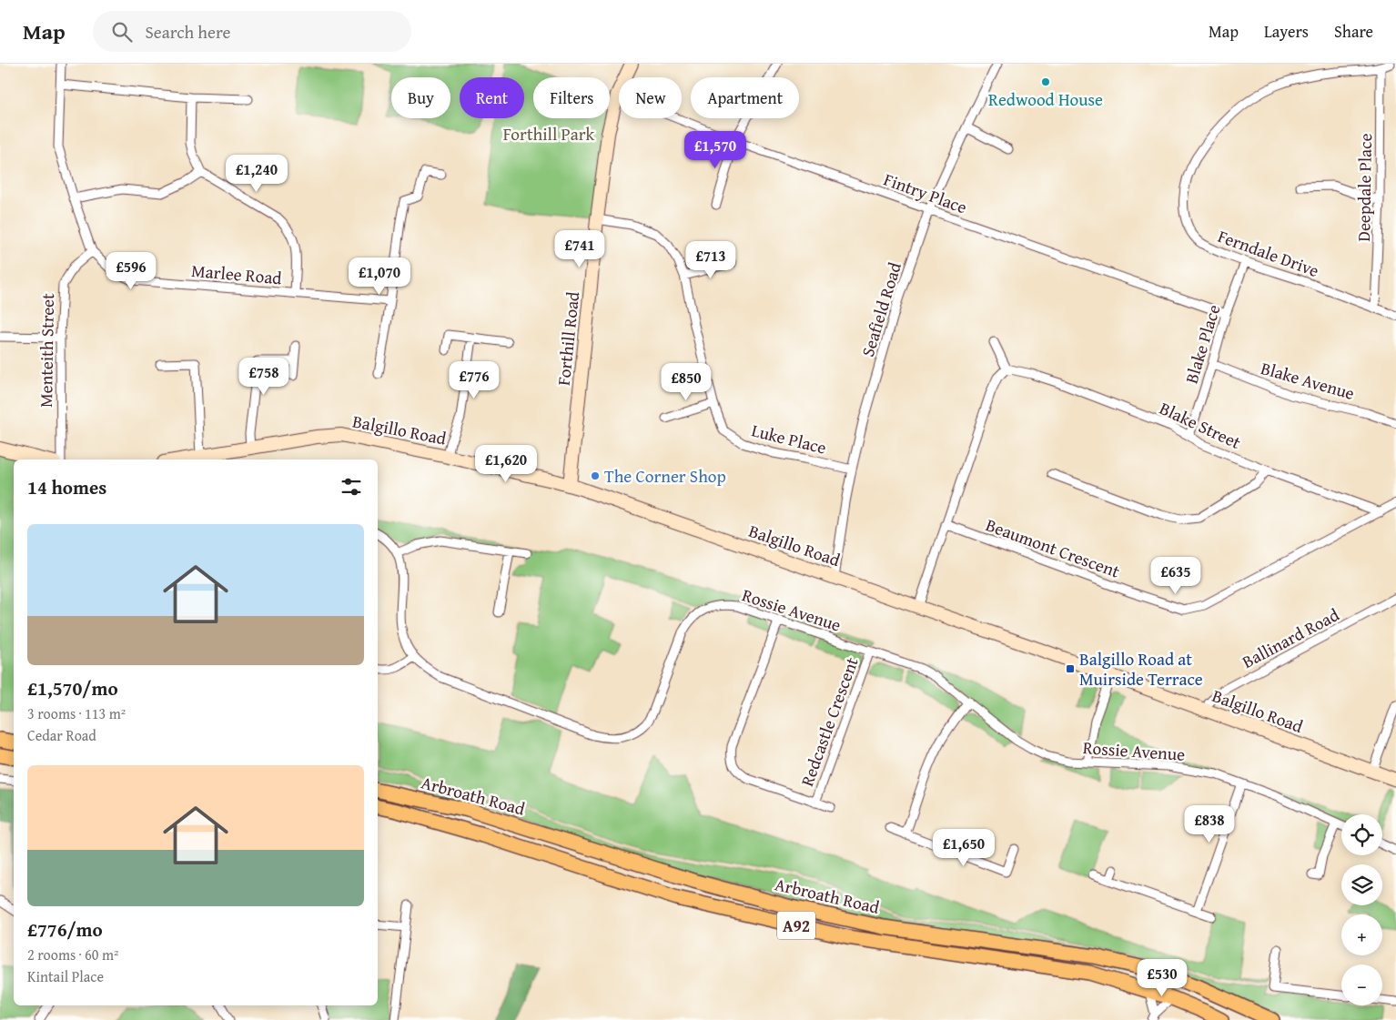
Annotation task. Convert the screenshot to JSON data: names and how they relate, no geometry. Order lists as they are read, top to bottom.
{
  "streets": {
    "main road": ["Arbroath Road", "A92"],
    "street": [
      "Deepdale Place",
      "Fintry Place",
      "Ferndale Drive",
      "Marlee Road",
      "Seafield Road",
      "Forthill Road",
      "Blake Place",
      "Menteith Street",
      "Blake Avenue",
      "Blake Street",
      "Balgillo Road",
      "Luke Place",
      "Beaumont Crescent",
      "Rossie Avenue",
      "Ballinard Road",
      "Redcastle Crescent"
    ]
  },
  "crossings": [
    ["Deepdale Place", "Ferndale Drive"],
    ["Fintry Place", "Seafield Road"],
    ["Fintry Place", "Forthill Road"],
    ["Fintry Place", "Blake Place"],
    ["Ferndale Drive", "Blake Place"],
    ["Marlee Road", "Menteith Street"],
    ["Seafield Road", "Balgillo Road"],
    ["Seafield Road", "Luke Place"],
    ["Forthill Road", "Balgillo Road"],
    ["Forthill Road", "Luke Place"],
    ["Blake Place", "Blake Avenue"],
    ["Blake Place", "Blake Street"],
    ["Blake Street", "Beaumont Crescent"],
    ["Balgillo Road", "Ballinard Road"],
    ["Rossie Avenue", "Redcastle Crescent"]
  ],
  "parks": ["Forthill Park"],
  "places": {
    "other": ["Redwood House", "The Corner Shop"],
    "transit": ["Balgillo Road at Muirside Terrace"]
  },
  "page": {
    "header": "Map",
    "search": "Search here",
    "nav": ["Map", "Layers", "Share"],
    "chip": [
      "Buy",
      "Rent",
      "Filters",
      "New",
      "Apartment"
    ],
    "price": [
      "£1,570",
      "£1,240",
      "£741",
      "£713",
      "£596",
      "£1,070",
      "£758",
      "£776",
      "£850",
      "£1,620",
      "£635",
      "£838",
      "£1,650",
      "£530"
    ],
    "heading": "14 homes",
    "list": [
      {
        "name": "£1,570/mo",
        "note": "3 rooms · 113 m² · Cedar Road"
      },
      {
        "name": "£776/mo",
        "note": "2 rooms · 60 m² · Kintail Place"
      }
    ],
    "map_buttons": ["+", "−"]
  }
}
